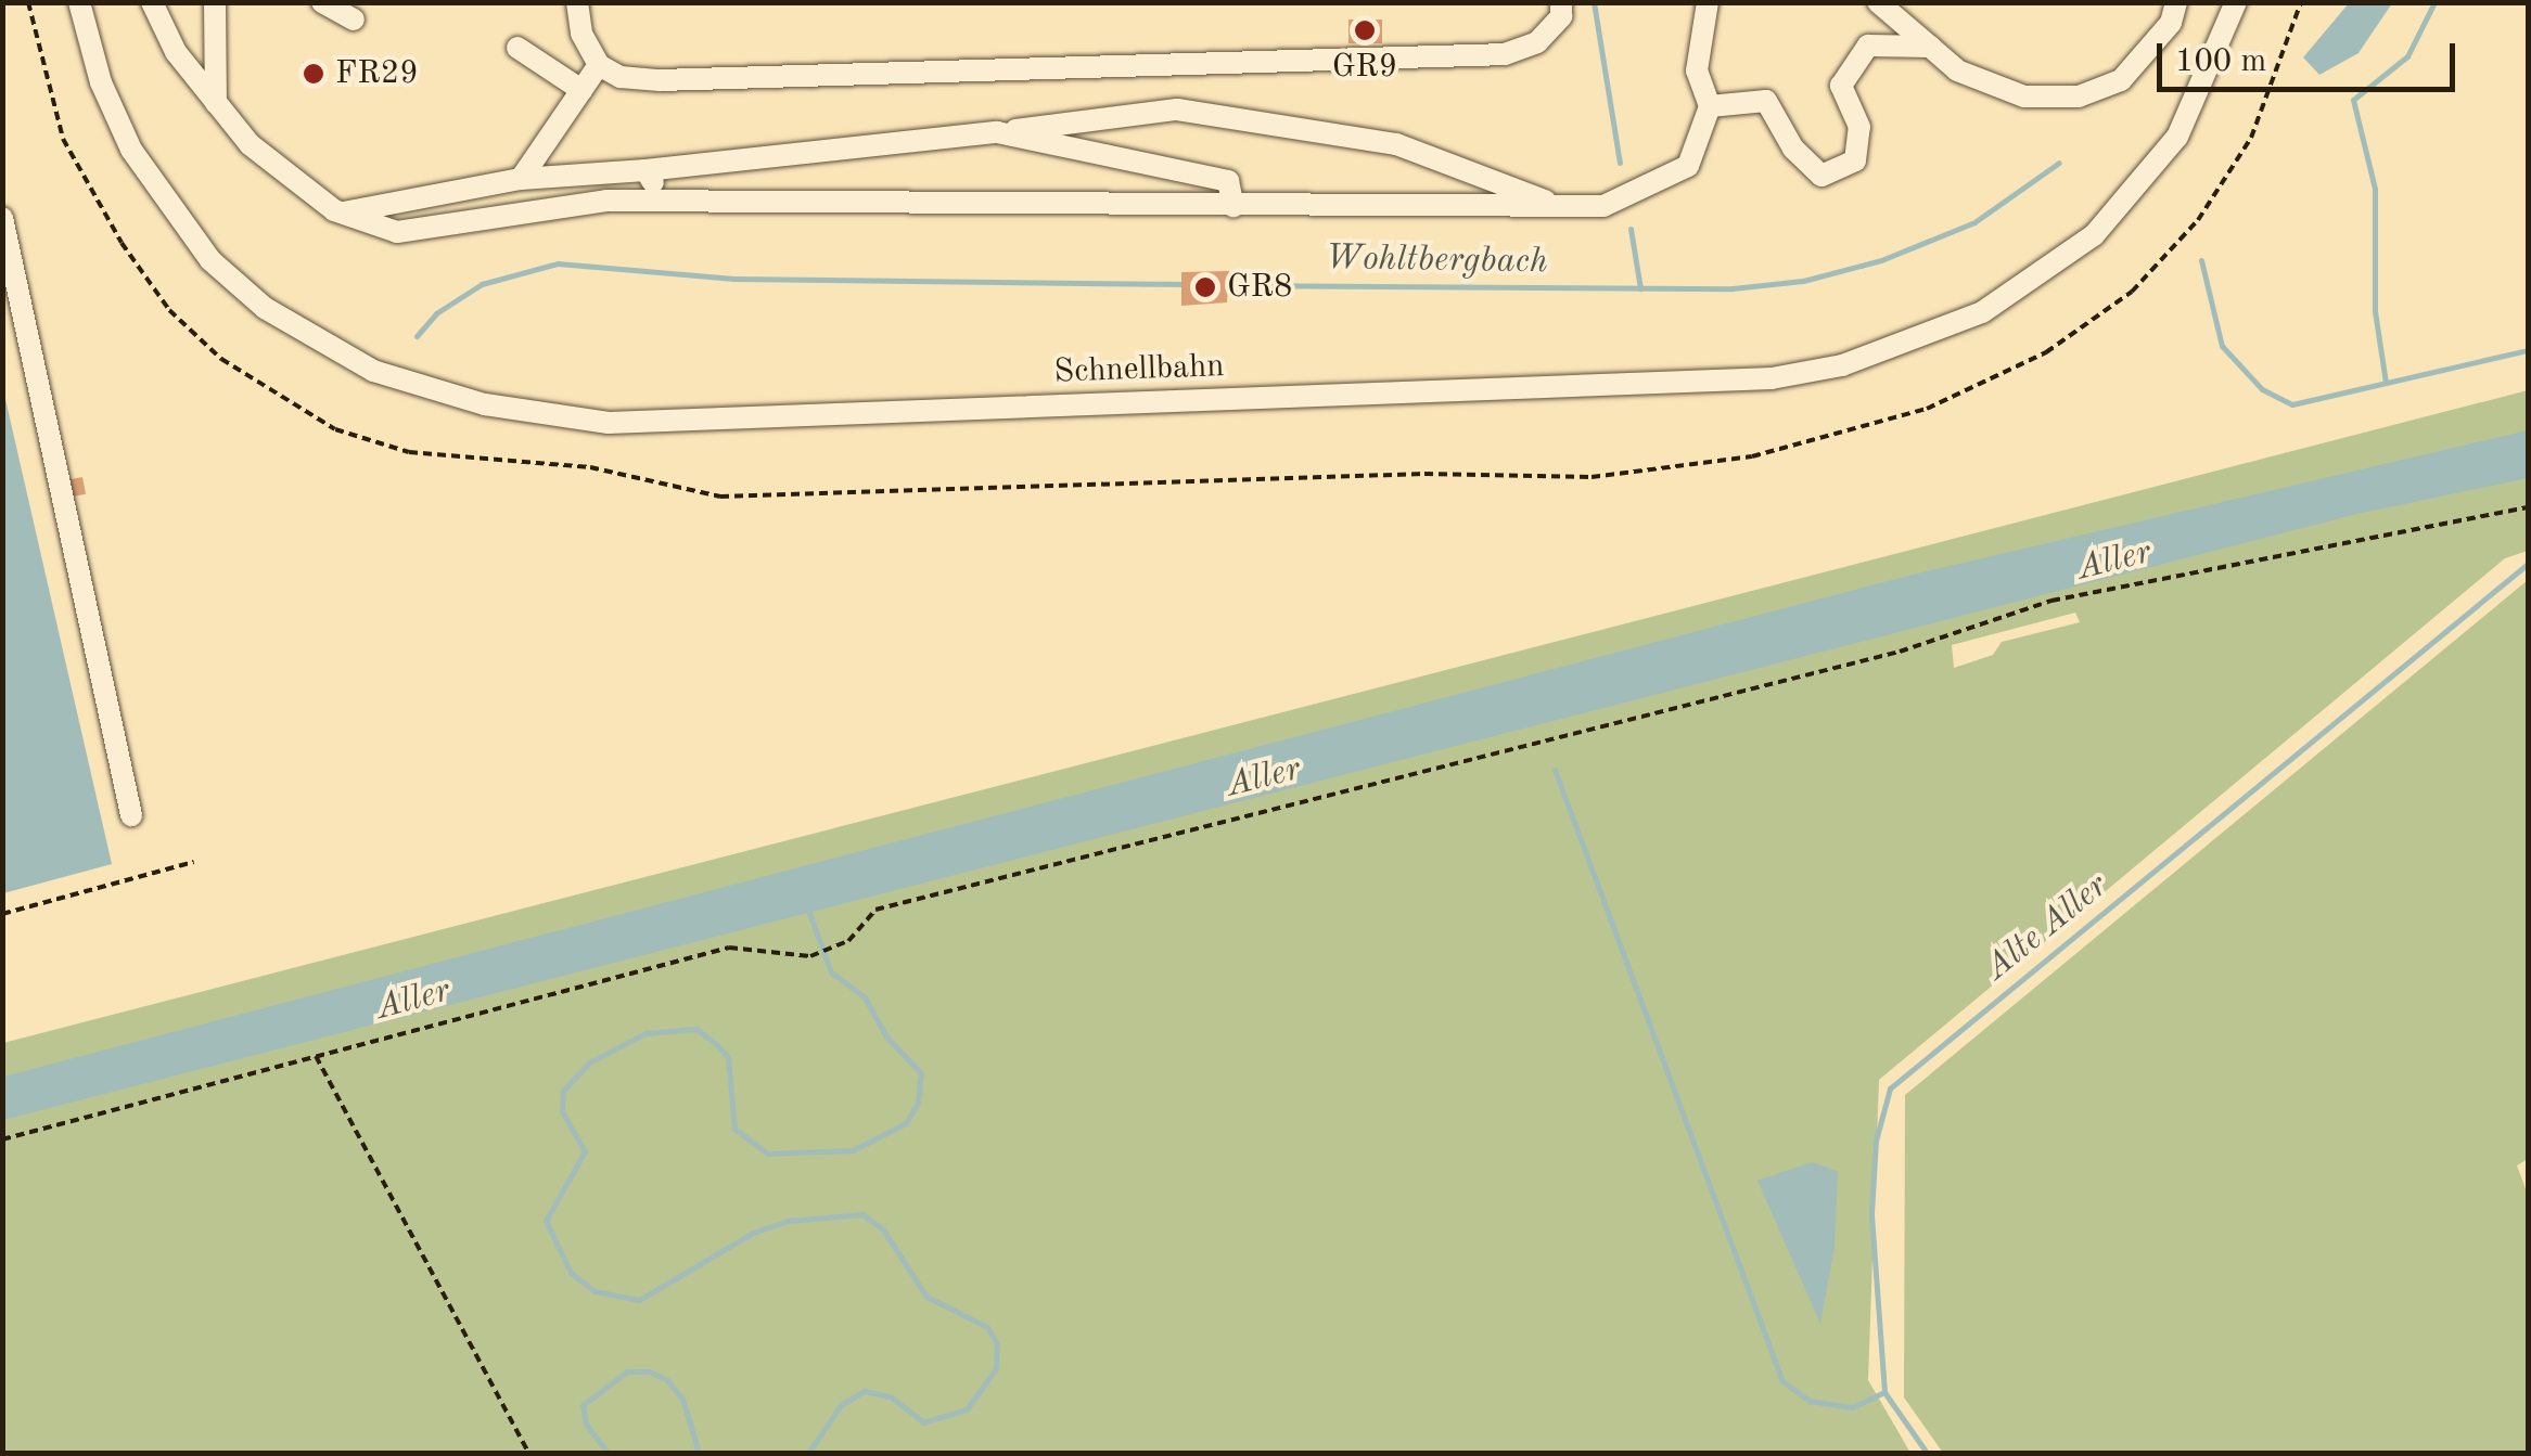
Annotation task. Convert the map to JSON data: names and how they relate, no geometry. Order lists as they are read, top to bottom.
{
  "streets": {
    "street": ["Schnellbahn"]
  },
  "water": ["Wohltbergbach", "Aller", "Alte Aller"],
  "places": ["GR9", "FR29", "GR8"],
  "scale_bar": "100 m"
}
